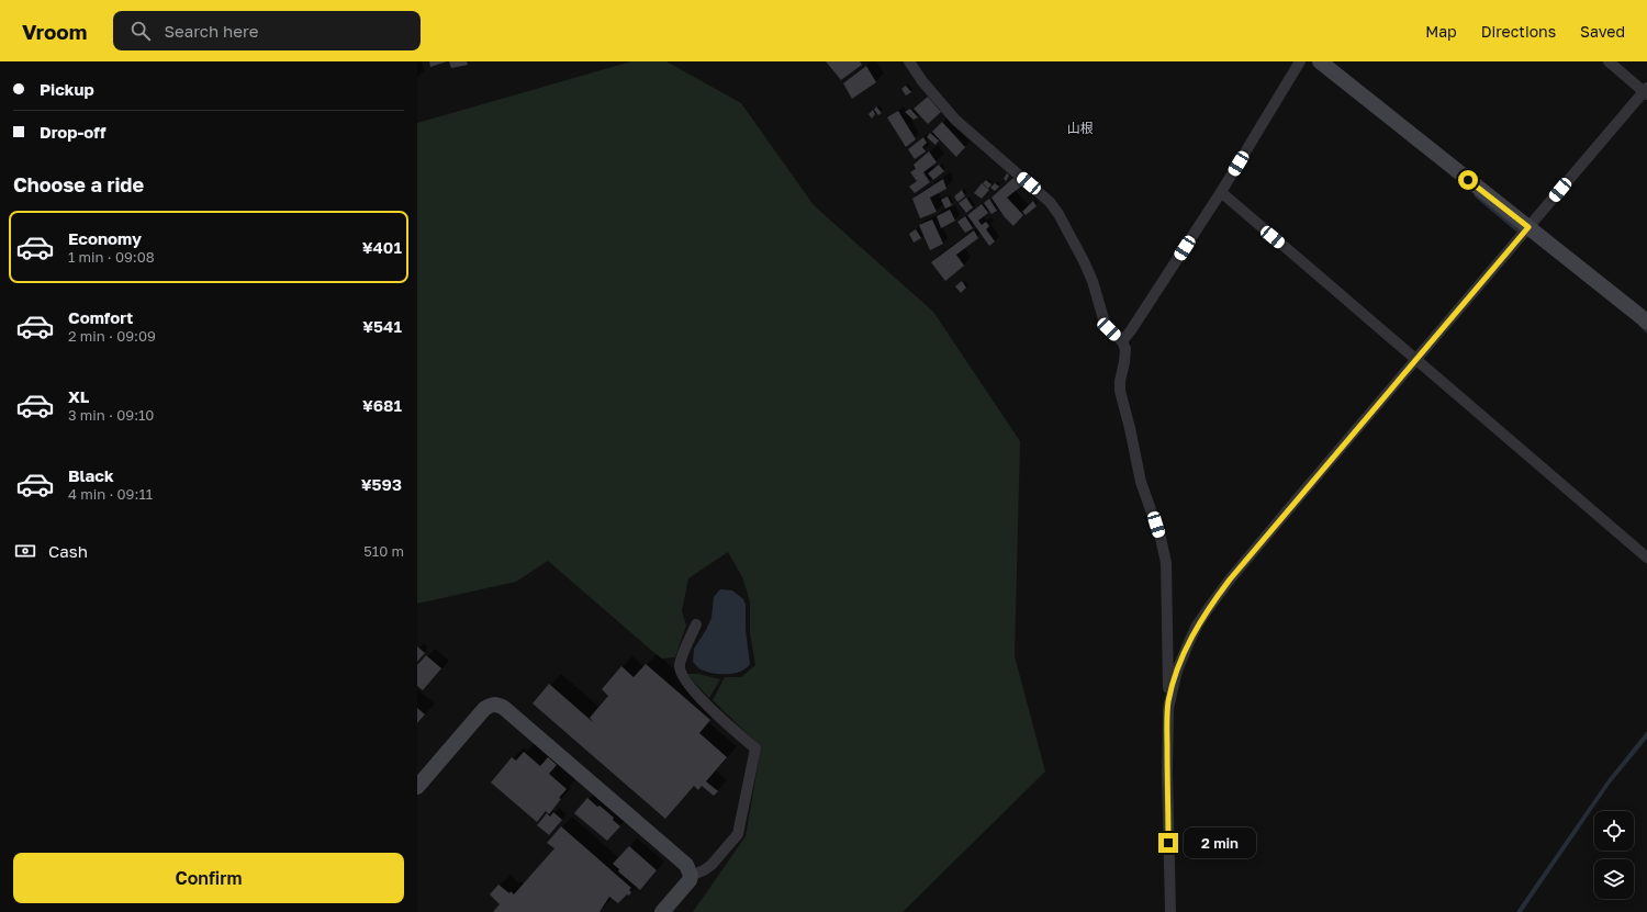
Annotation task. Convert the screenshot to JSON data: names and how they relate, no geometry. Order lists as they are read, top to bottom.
{
  "districts": ["山根"],
  "page": {
    "header": "Vroom",
    "search": "Search here",
    "nav": ["Map", "Directions", "Saved"],
    "banner": ["Pickup", "Drop-off"],
    "heading": "Choose a ride",
    "list": [
      {
        "name": "Economy",
        "note": "1 min · 09:08",
        "value": "¥401"
      },
      {
        "name": "Comfort",
        "note": "2 min · 09:09",
        "value": "¥541"
      },
      {
        "name": "XL",
        "note": "3 min · 09:10",
        "value": "¥681"
      },
      {
        "name": "Black",
        "note": "4 min · 09:11",
        "value": "¥593"
      }
    ],
    "pay": ["Cash", "510 m"],
    "bubble": "2 min",
    "buttons": "Confirm"
  }
}
